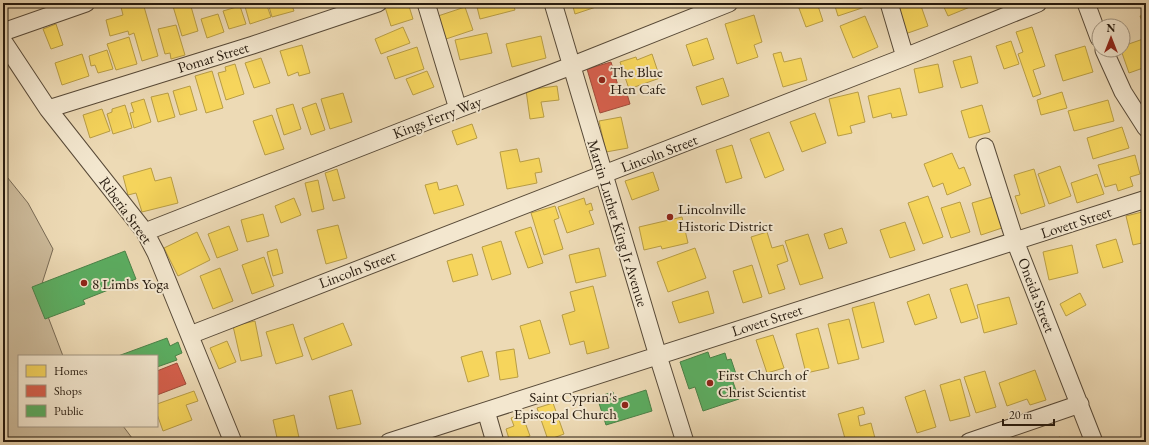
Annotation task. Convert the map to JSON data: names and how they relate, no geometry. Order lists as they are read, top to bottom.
{
  "streets": {
    "street": [
      "Pomar Street",
      "Kings Ferry Way",
      "Lincoln Street",
      "Riberia Street",
      "Lovett Street",
      "Martin Luther King Jr Avenue",
      "Oneida Street"
    ]
  },
  "crossings": [
    ["Pomar Street", "Riberia Street"],
    ["Kings Ferry Way", "Riberia Street"],
    ["Kings Ferry Way", "Martin Luther King Jr Avenue"],
    ["Lincoln Street", "Riberia Street"],
    ["Lincoln Street", "Martin Luther King Jr Avenue"],
    ["Lovett Street", "Martin Luther King Jr Avenue"],
    ["Lovett Street", "Oneida Street"]
  ],
  "places": [
    "The Blue Hen Cafe",
    "Lincolnville Historic District",
    "8 Limbs Yoga",
    "First Church of Christ Scientist",
    "Saint Cyprian's Episcopal Church"
  ],
  "legend": ["Homes", "Shops", "Public"],
  "scale_bar": "20 m",
  "north": "top"
}
